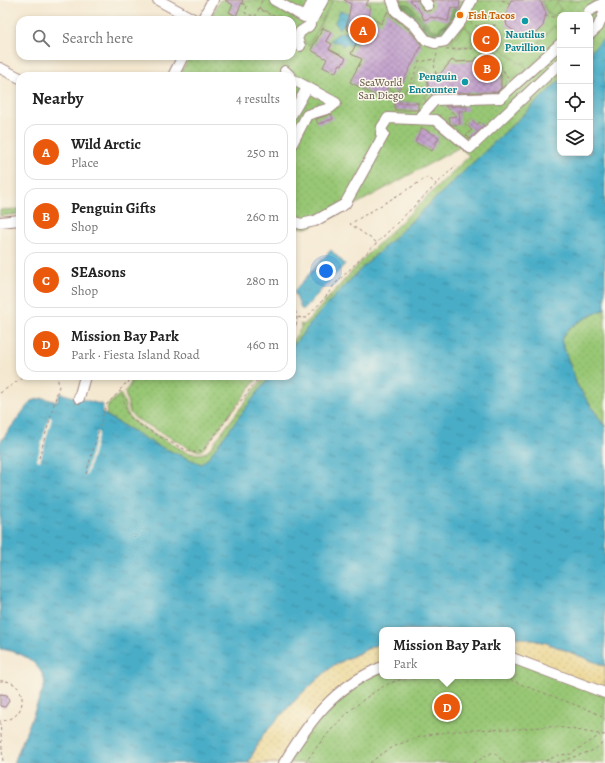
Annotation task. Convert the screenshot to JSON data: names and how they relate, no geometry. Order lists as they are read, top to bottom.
{
  "parks": ["SeaWorld San Diego"],
  "places": ["Fish Tacos", "Nautilus Pavillion", "Penguin Encounter"],
  "page": {
    "map_buttons": ["+", "−"],
    "pins": [
      "A",
      "C",
      "B",
      "D"
    ],
    "search": "Search here",
    "heading": ["Nearby", "4 results"],
    "list": [
      {
        "mark": "A",
        "name": "Wild Arctic",
        "note": "Place",
        "value": "250 m"
      },
      {
        "mark": "B",
        "name": "Penguin Gifts",
        "note": "Shop",
        "value": "260 m"
      },
      {
        "mark": "C",
        "name": "SEAsons",
        "note": "Shop",
        "value": "280 m"
      },
      {
        "mark": "D",
        "name": "Mission Bay Park",
        "note": "Park · Fiesta Island Road",
        "value": "460 m"
      }
    ],
    "popup": ["Mission Bay Park", "Park"]
  }
}
